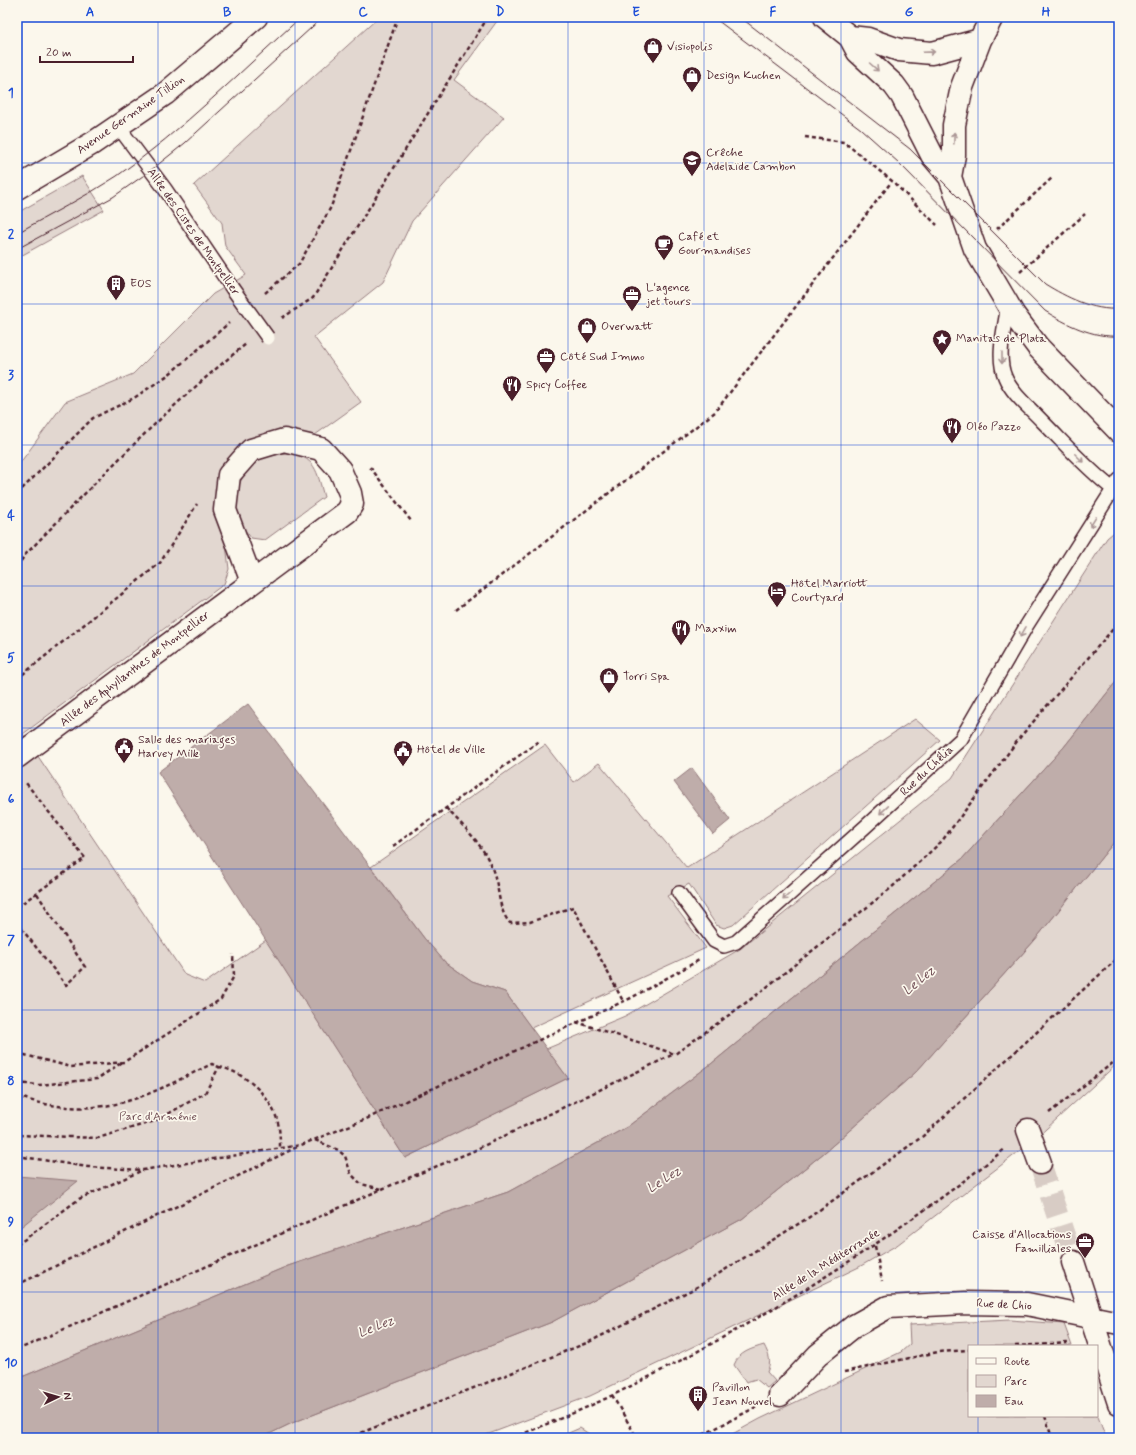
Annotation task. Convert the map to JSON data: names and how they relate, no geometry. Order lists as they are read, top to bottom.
{
  "streets": {
    "street": ["Avenue Germaine Tillion", "Allée des Aphyllanthes de Montpellier", "Rue de Chio"],
    "lane": ["Allée des Cistes de Montpellier", "Rue du Chélia"],
    "path": ["Allée de la Méditerranée"]
  },
  "crossings": [
    ["Avenue Germaine Tillion", "Allée des Cistes de Montpellier"]
  ],
  "one_way": ["Rue du Chélia"],
  "water": ["Le Lez"],
  "parks": ["Parc d'Arménie"],
  "places": {
    "shop": [
      "Visiopolis",
      "Design Kuchen",
      "Overwatt",
      "Torri Spa"
    ],
    "school or university": ["Crêche Adelaïde Cambon"],
    "cafe": ["Café et Gourmandises"],
    "building": ["EOS", "Pavillon Jean Nouvel"],
    "office": ["L'agence jet tours", "Côté Sud Immo", "Caisse d'Allocations Familliales"],
    "place": ["Manitas de Plata"],
    "restaurant": ["Spicy Coffee", "Oléo Pazzo", "Maxxim"],
    "hotel": ["Hôtel Marriott Courtyard"],
    "public building": ["Salle des mariages Harvey Milk", "Hôtel de Ville"]
  },
  "legend": ["Route", "Parc", "Eau"],
  "scale_bar": "20 m",
  "north": "right",
  "grid": {
    "columns": [
      "A",
      "B",
      "C",
      "D",
      "E",
      "F",
      "G",
      "H"
    ],
    "rows": [
      "1",
      "2",
      "3",
      "4",
      "5",
      "6",
      "7",
      "8",
      "9",
      "10"
    ]
  }
}
